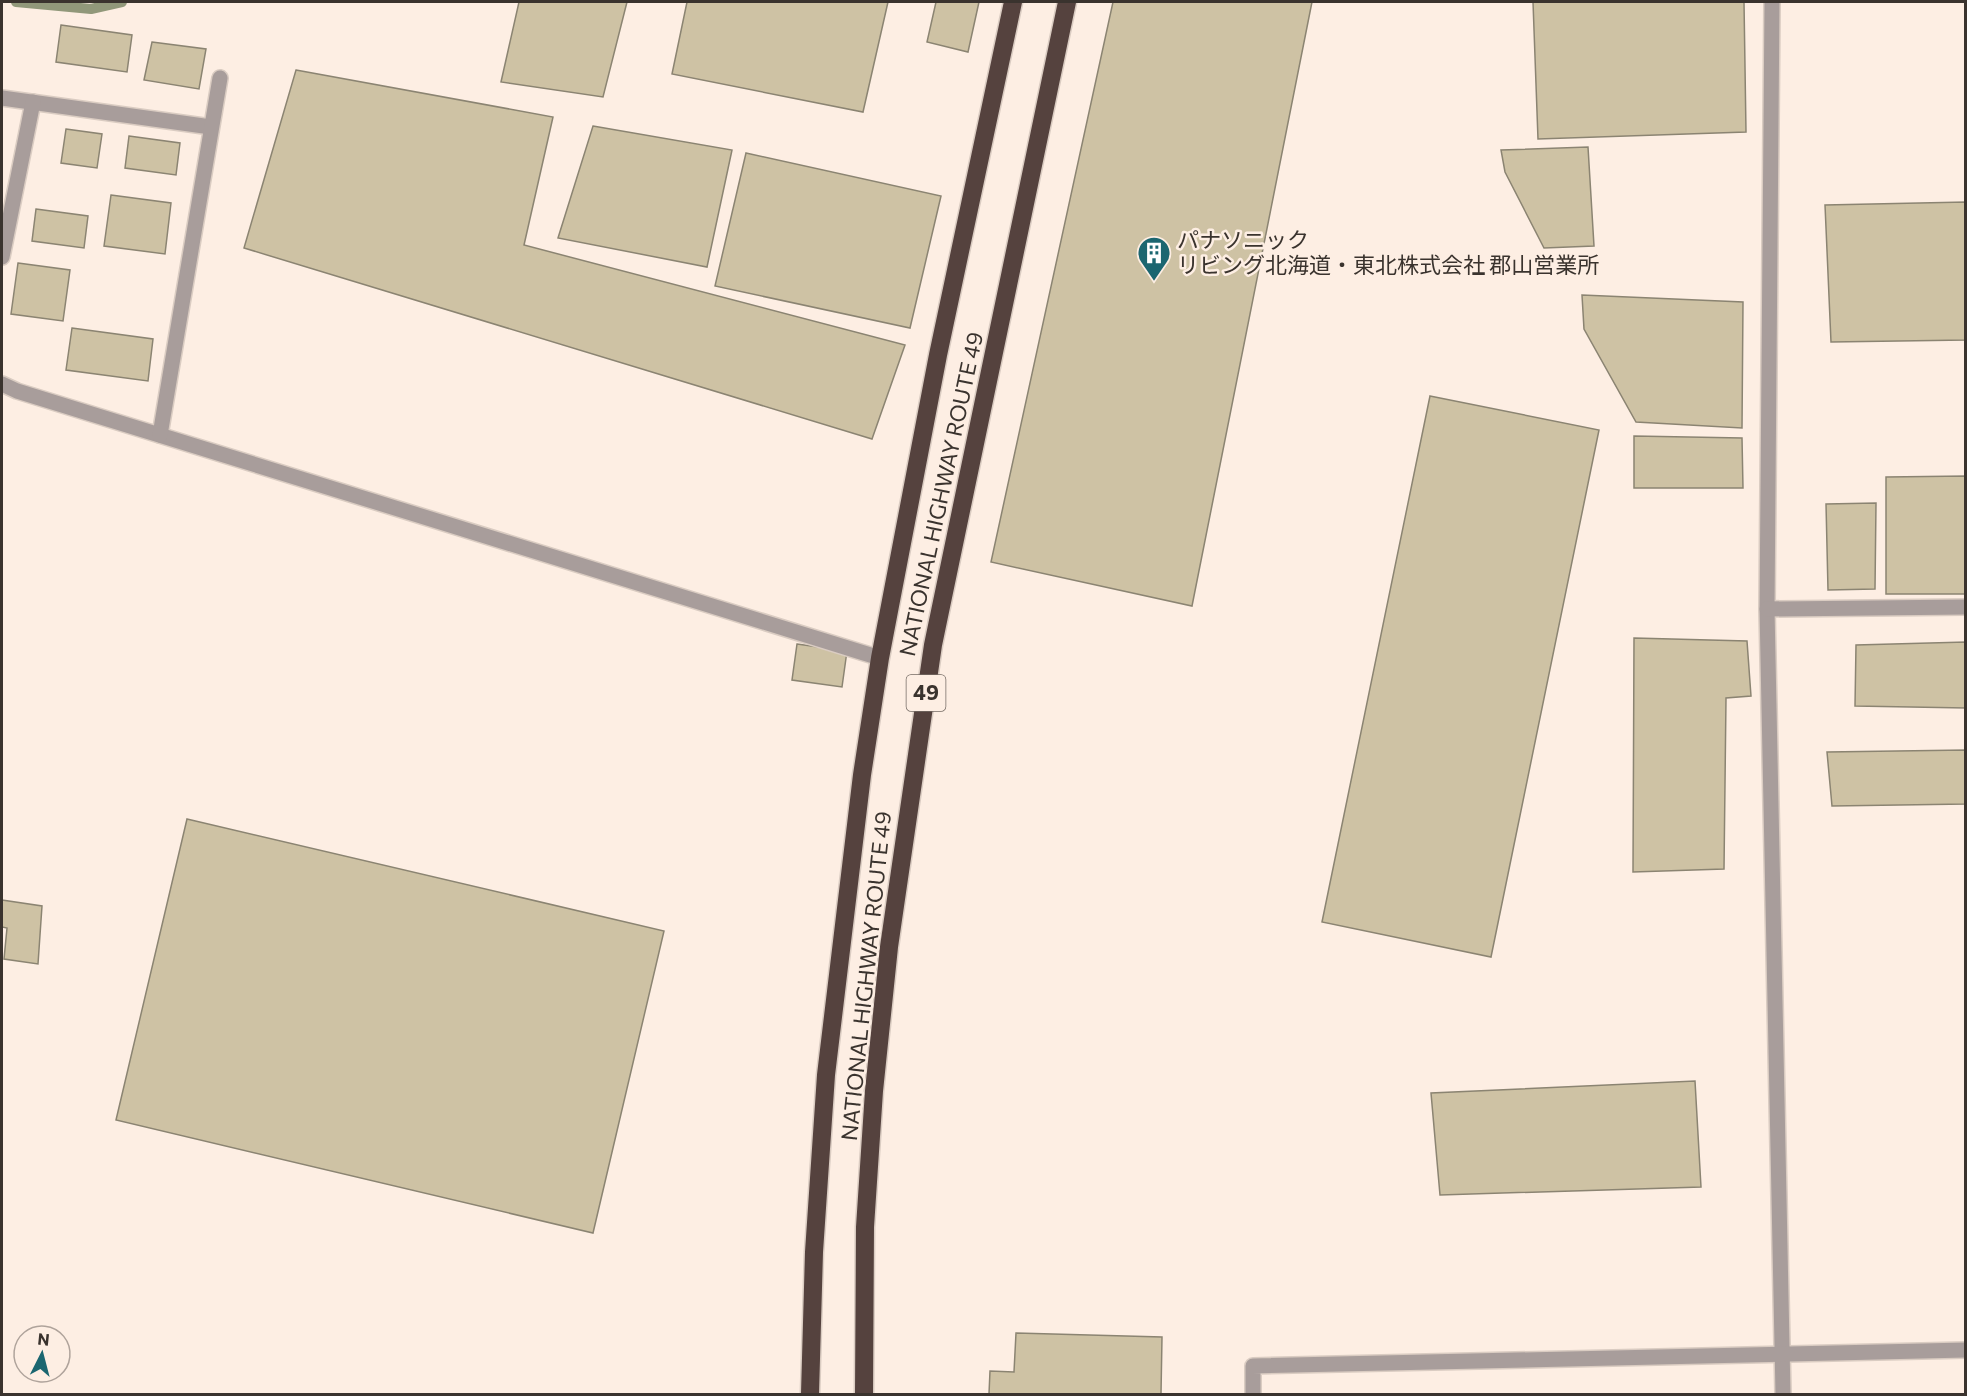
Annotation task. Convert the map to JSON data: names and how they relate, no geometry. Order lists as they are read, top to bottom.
{
  "streets": {
    "highway": ["NATIONAL HIGHWAY ROUTE 49", "49"]
  },
  "places": {
    "building": ["パナソニック リビング北海道・東北株式会社 郡山営業所"]
  },
  "north": "top"
}
